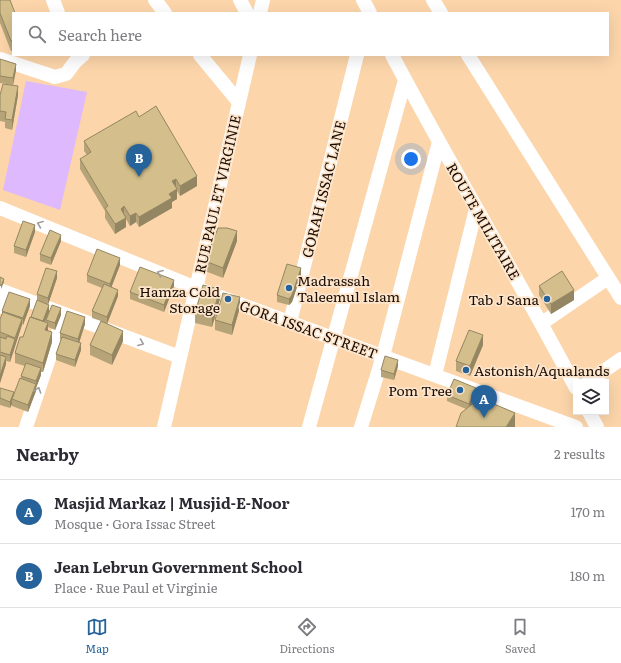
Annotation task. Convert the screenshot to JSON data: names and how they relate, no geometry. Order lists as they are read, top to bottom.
{
  "streets": {
    "street": [
      "GORAH ISSAC LANE",
      "RUE PAUL ET VIRGINIE",
      "ROUTE MILITAIRE",
      "GORA ISSAC STREET"
    ]
  },
  "crossings": [
    ["GORAH ISSAC LANE", "GORA ISSAC STREET"],
    ["RUE PAUL ET VIRGINIE", "GORA ISSAC STREET"]
  ],
  "places": [
    "Madrassah Taleemul Islam",
    "Hamza Cold Storage",
    "Tab J Sana",
    "Astonish/Aqualands",
    "Pom Tree"
  ],
  "page": {
    "search": "Search here",
    "pins": ["B", "A"],
    "heading": ["Nearby", "2 results"],
    "list": [
      {
        "mark": "A",
        "name": "Masjid Markaz | Musjid-E-Noor",
        "note": "Mosque · Gora Issac Street",
        "value": "170 m"
      },
      {
        "mark": "B",
        "name": "Jean Lebrun Government School",
        "note": "Place · Rue Paul et Virginie",
        "value": "180 m"
      }
    ],
    "nav": ["Map", "Directions", "Saved"]
  }
}
